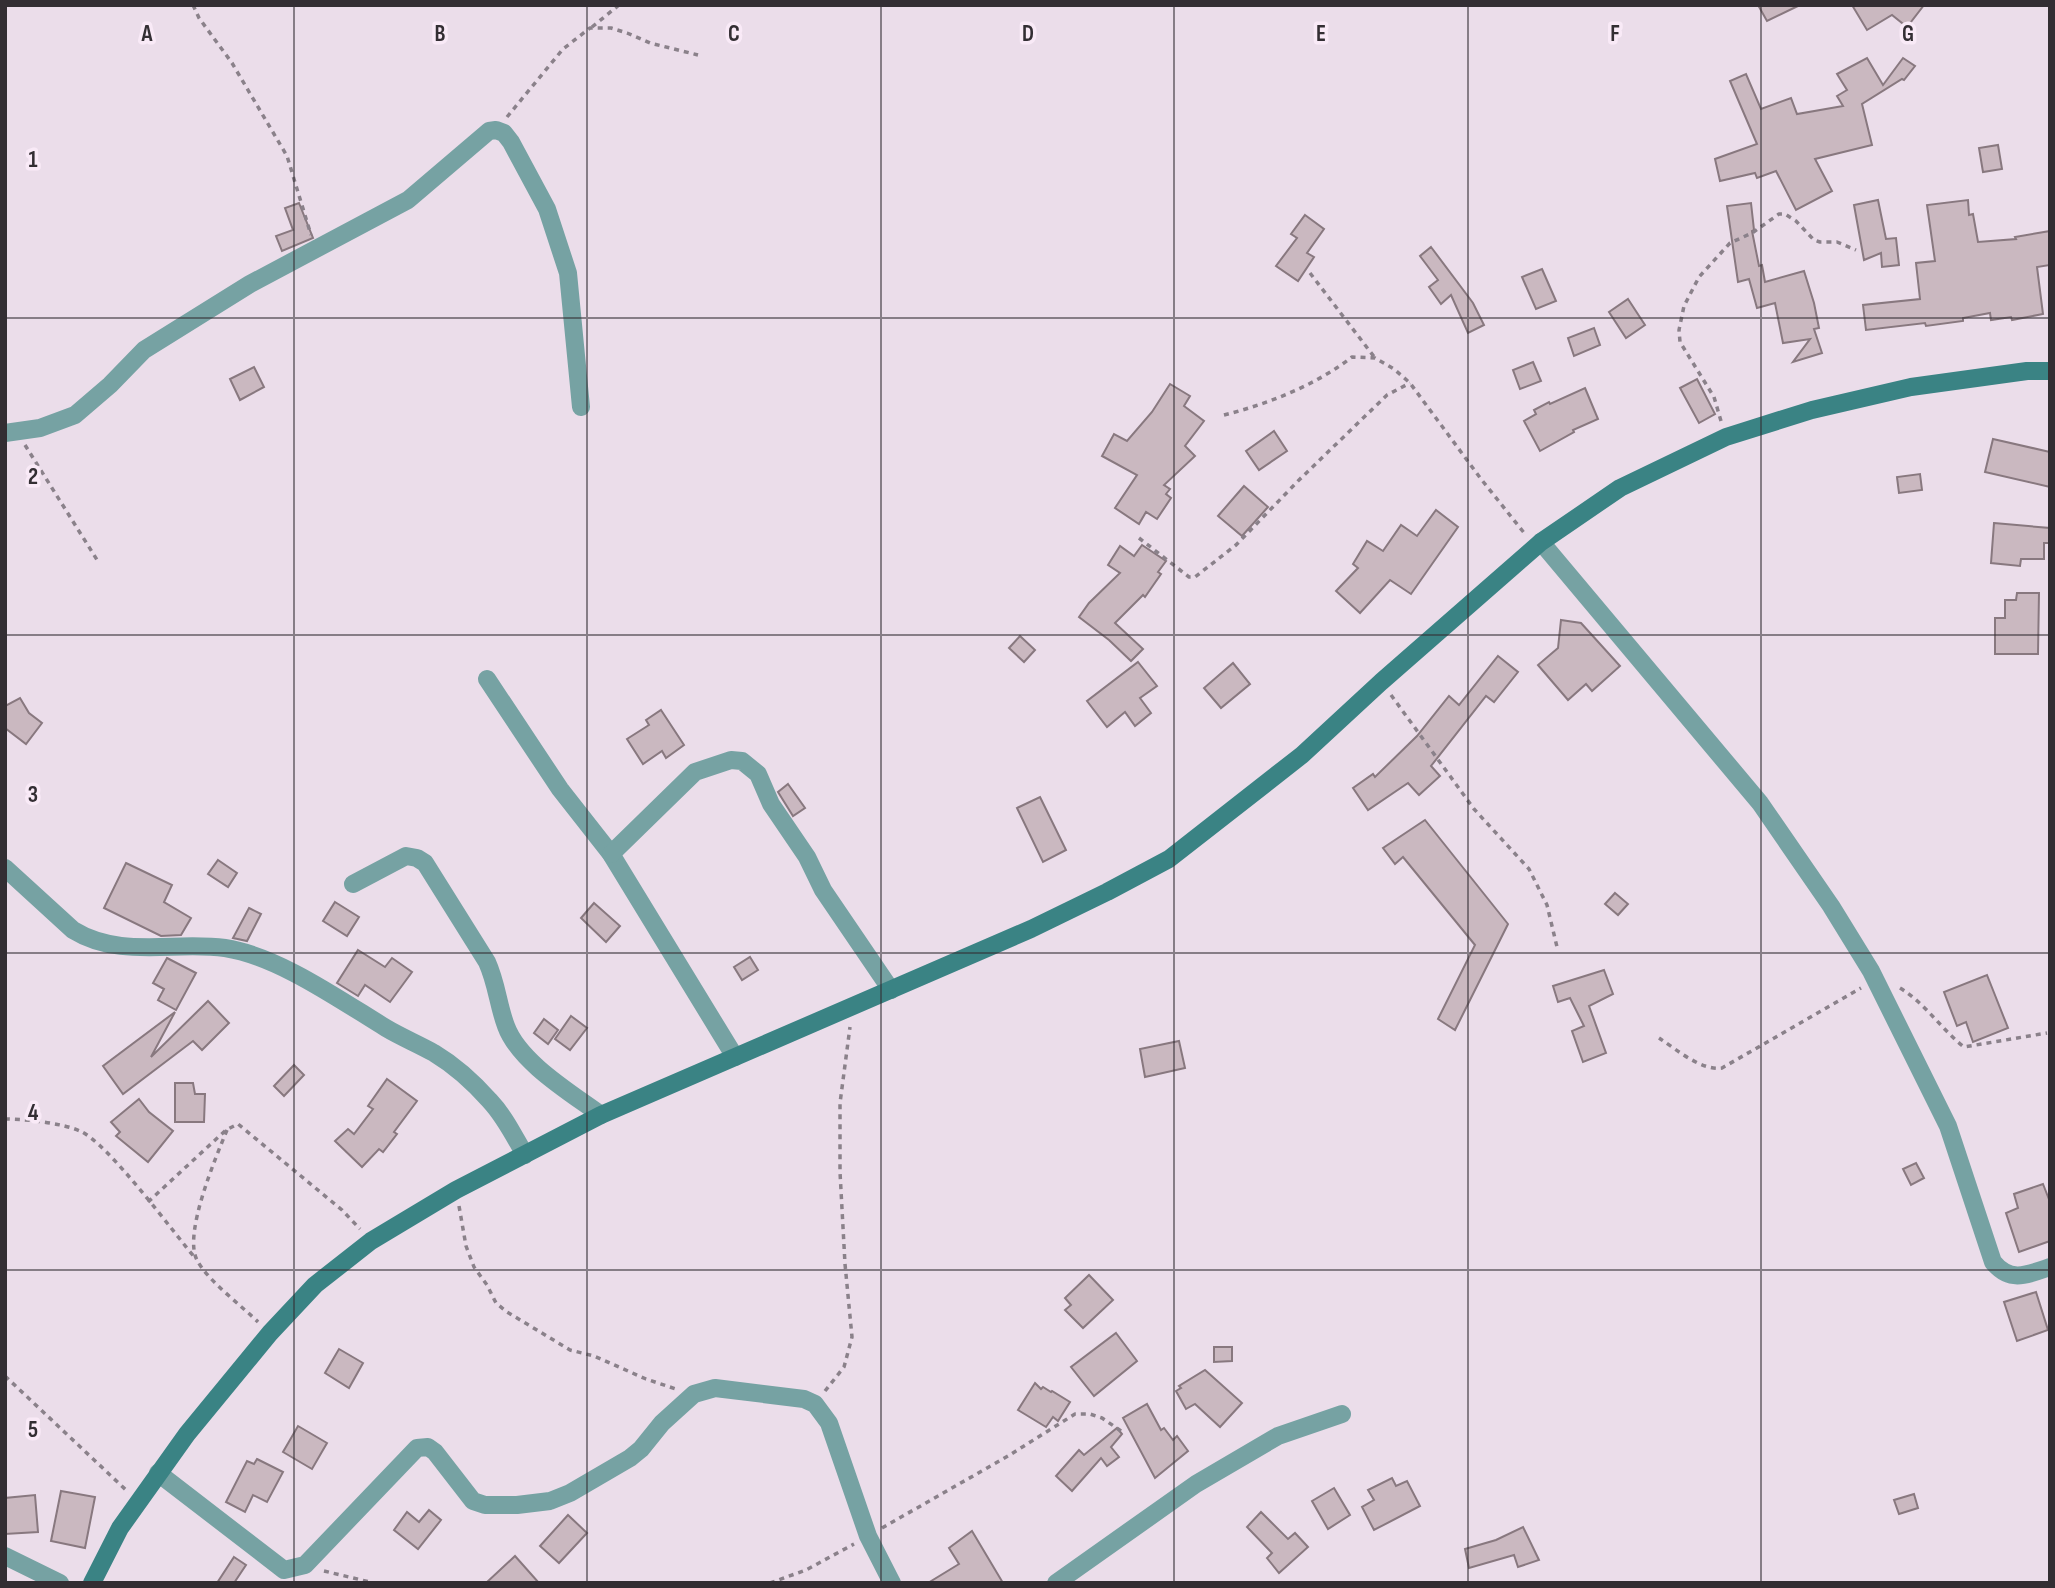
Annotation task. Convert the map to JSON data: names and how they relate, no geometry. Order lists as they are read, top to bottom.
{
  "grid": {
    "columns": [
      "A",
      "B",
      "C",
      "D",
      "E",
      "F",
      "G"
    ],
    "rows": [
      "1",
      "2",
      "3",
      "4",
      "5"
    ]
  }
}
